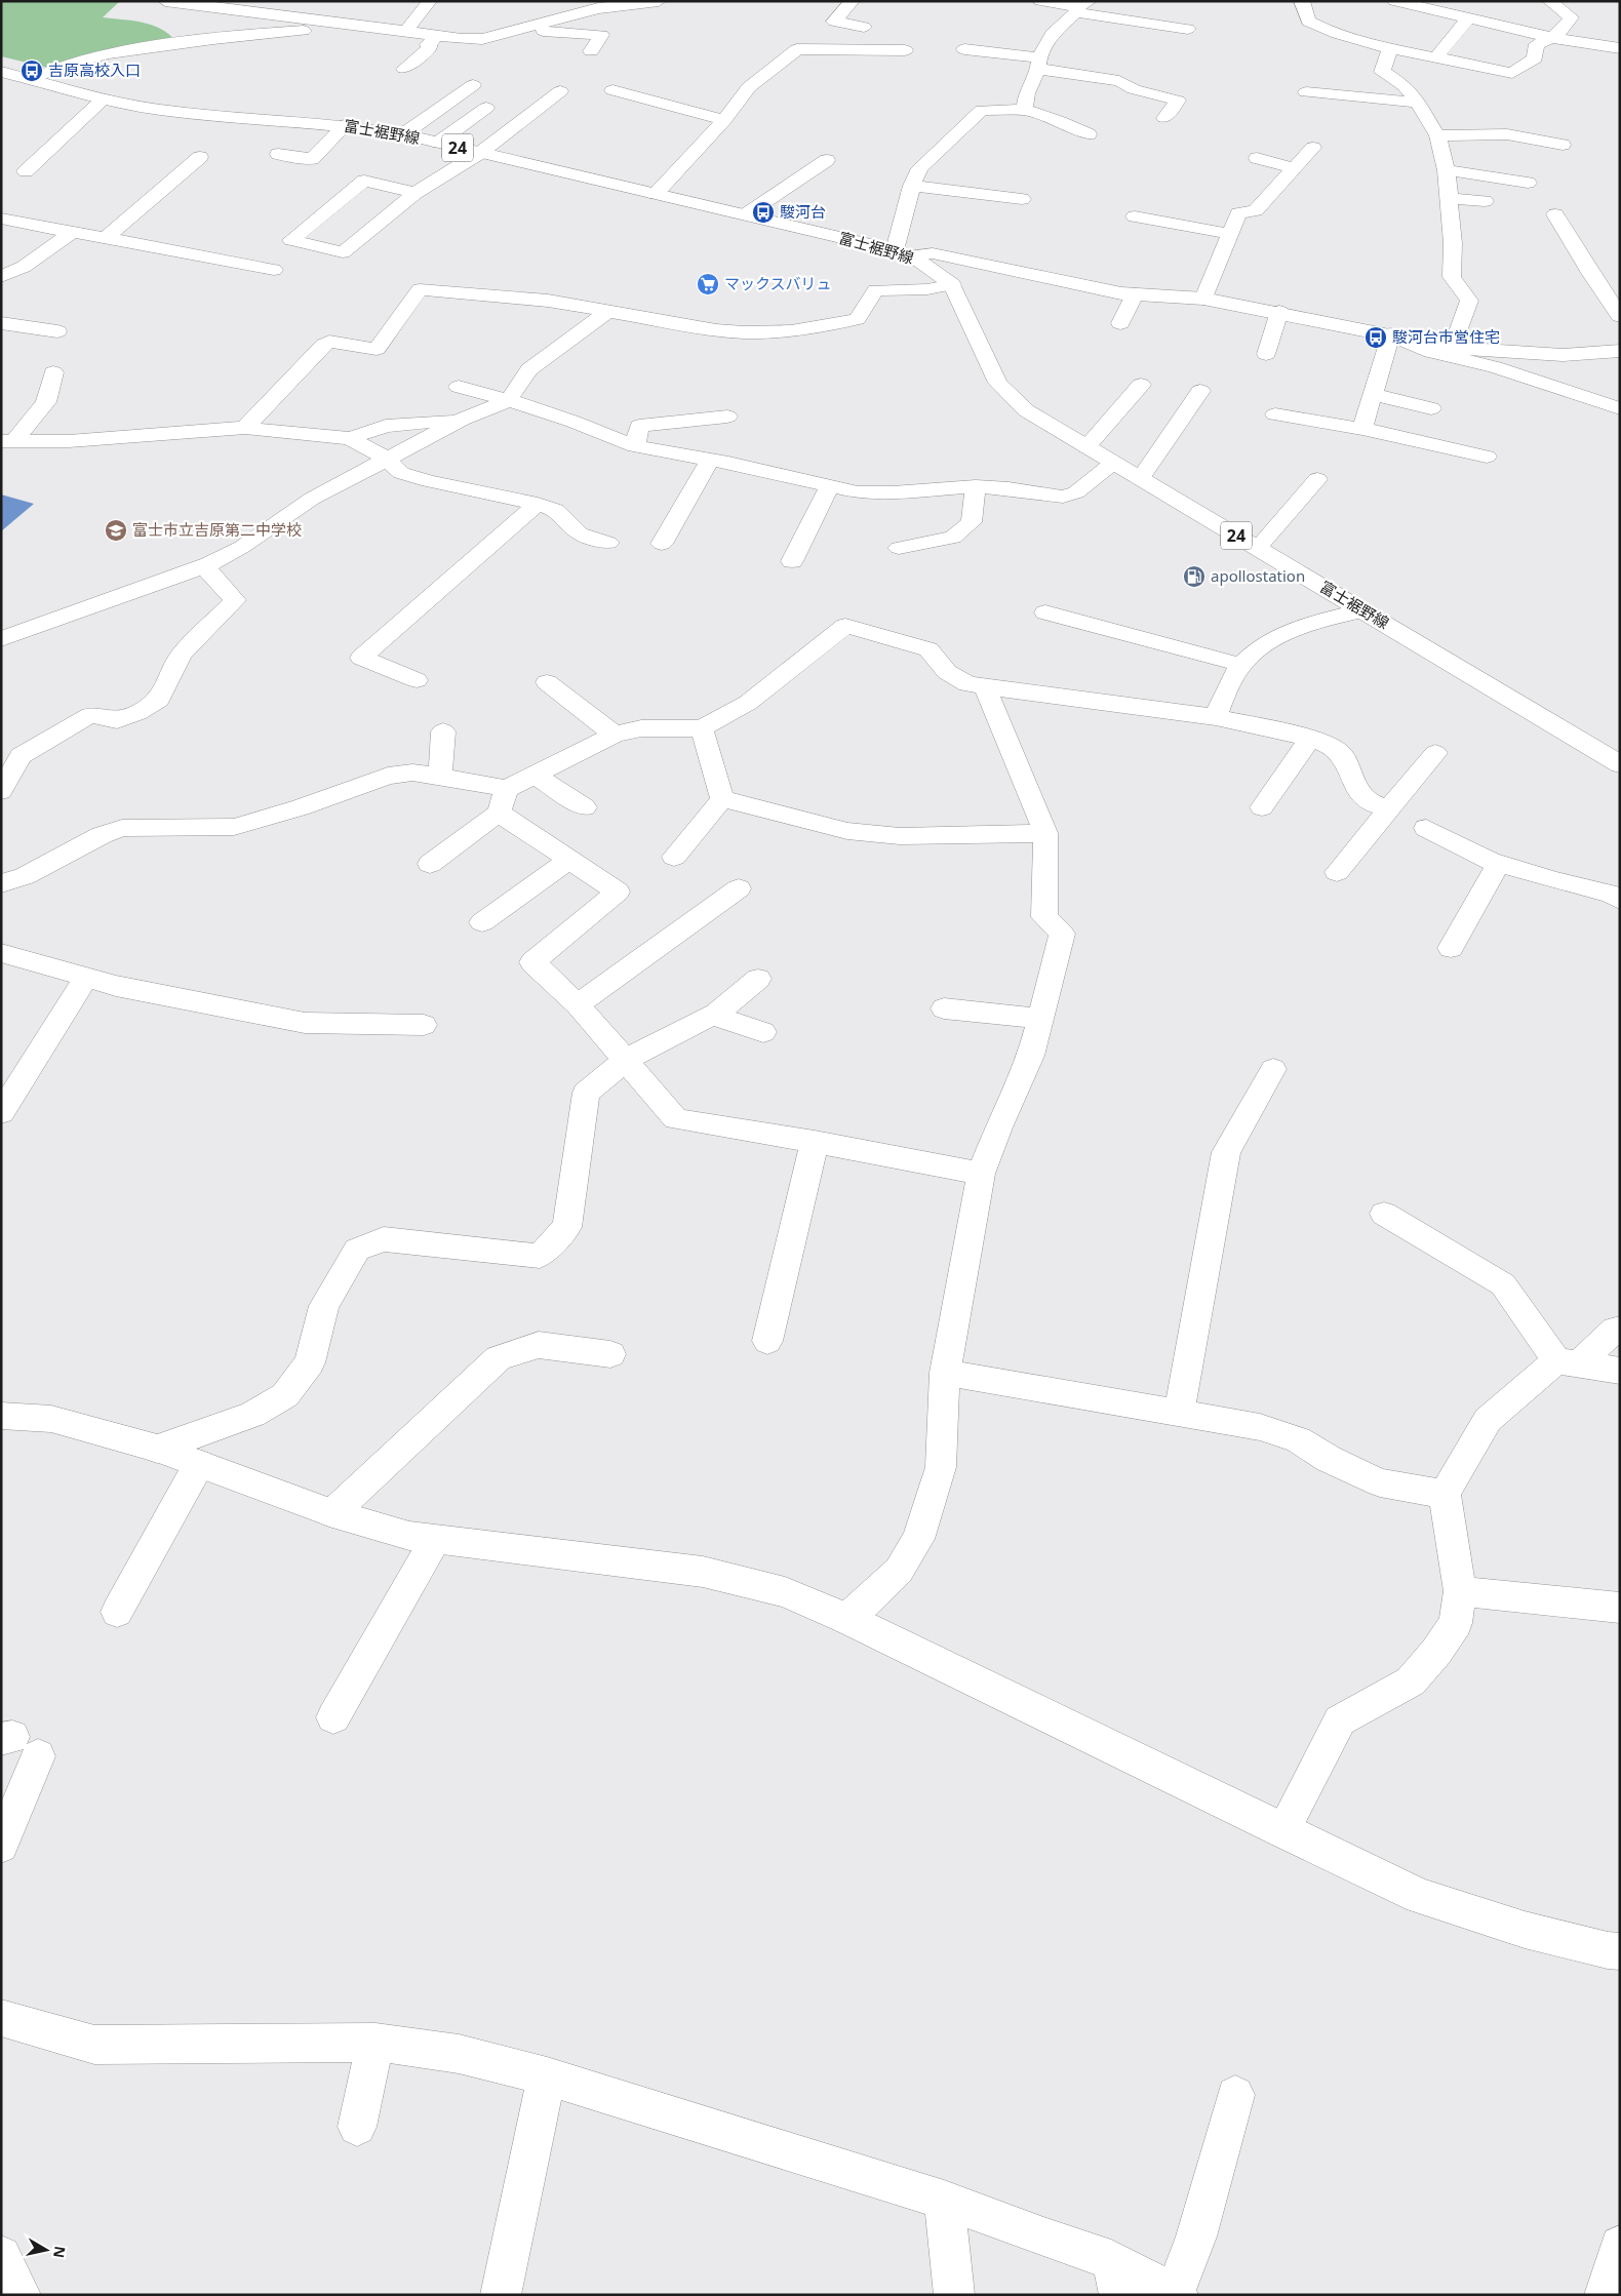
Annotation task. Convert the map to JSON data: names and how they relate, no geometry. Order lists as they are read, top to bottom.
{
  "streets": {
    "street": ["富士裾野線", "24"]
  },
  "places": {
    "bus stop": ["吉原高校入口", "駿河台", "駿河台市営住宅"],
    "supermarket": ["マックスバリュ"],
    "school or university": ["富士市立吉原第二中学校"],
    "fuel station": ["apollostation"]
  },
  "north": "right"
}
